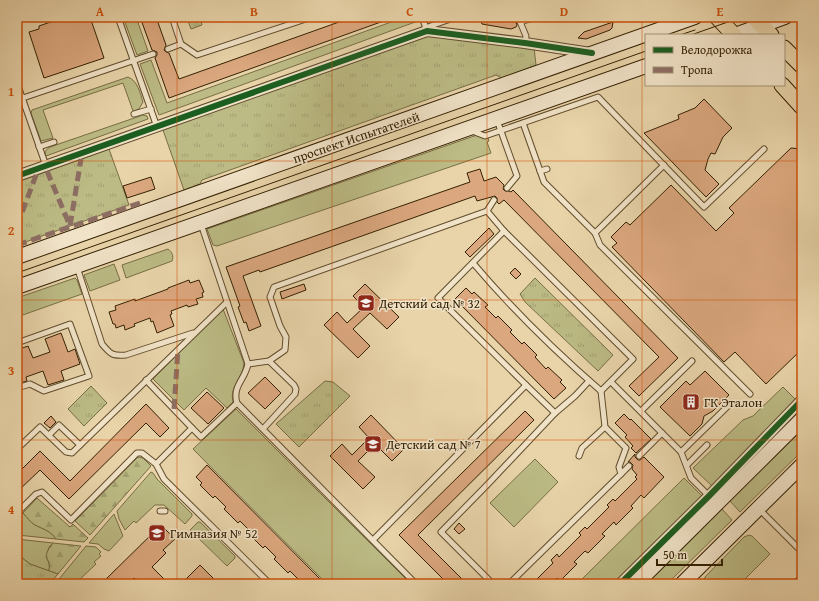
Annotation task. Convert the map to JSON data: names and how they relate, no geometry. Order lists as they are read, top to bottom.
{
  "streets": {
    "main road": ["проспект Испытателей"]
  },
  "places": {
    "school or university": ["Детский сад № 32", "Детский сад № 7", "Гимназия № 52"],
    "building": ["ГК Эталон"]
  },
  "legend": ["Велодорожка", "Тропа"],
  "scale_bar": "50 m",
  "grid": {
    "columns": [
      "A",
      "B",
      "C",
      "D",
      "E"
    ],
    "rows": [
      "1",
      "2",
      "3",
      "4"
    ]
  }
}
